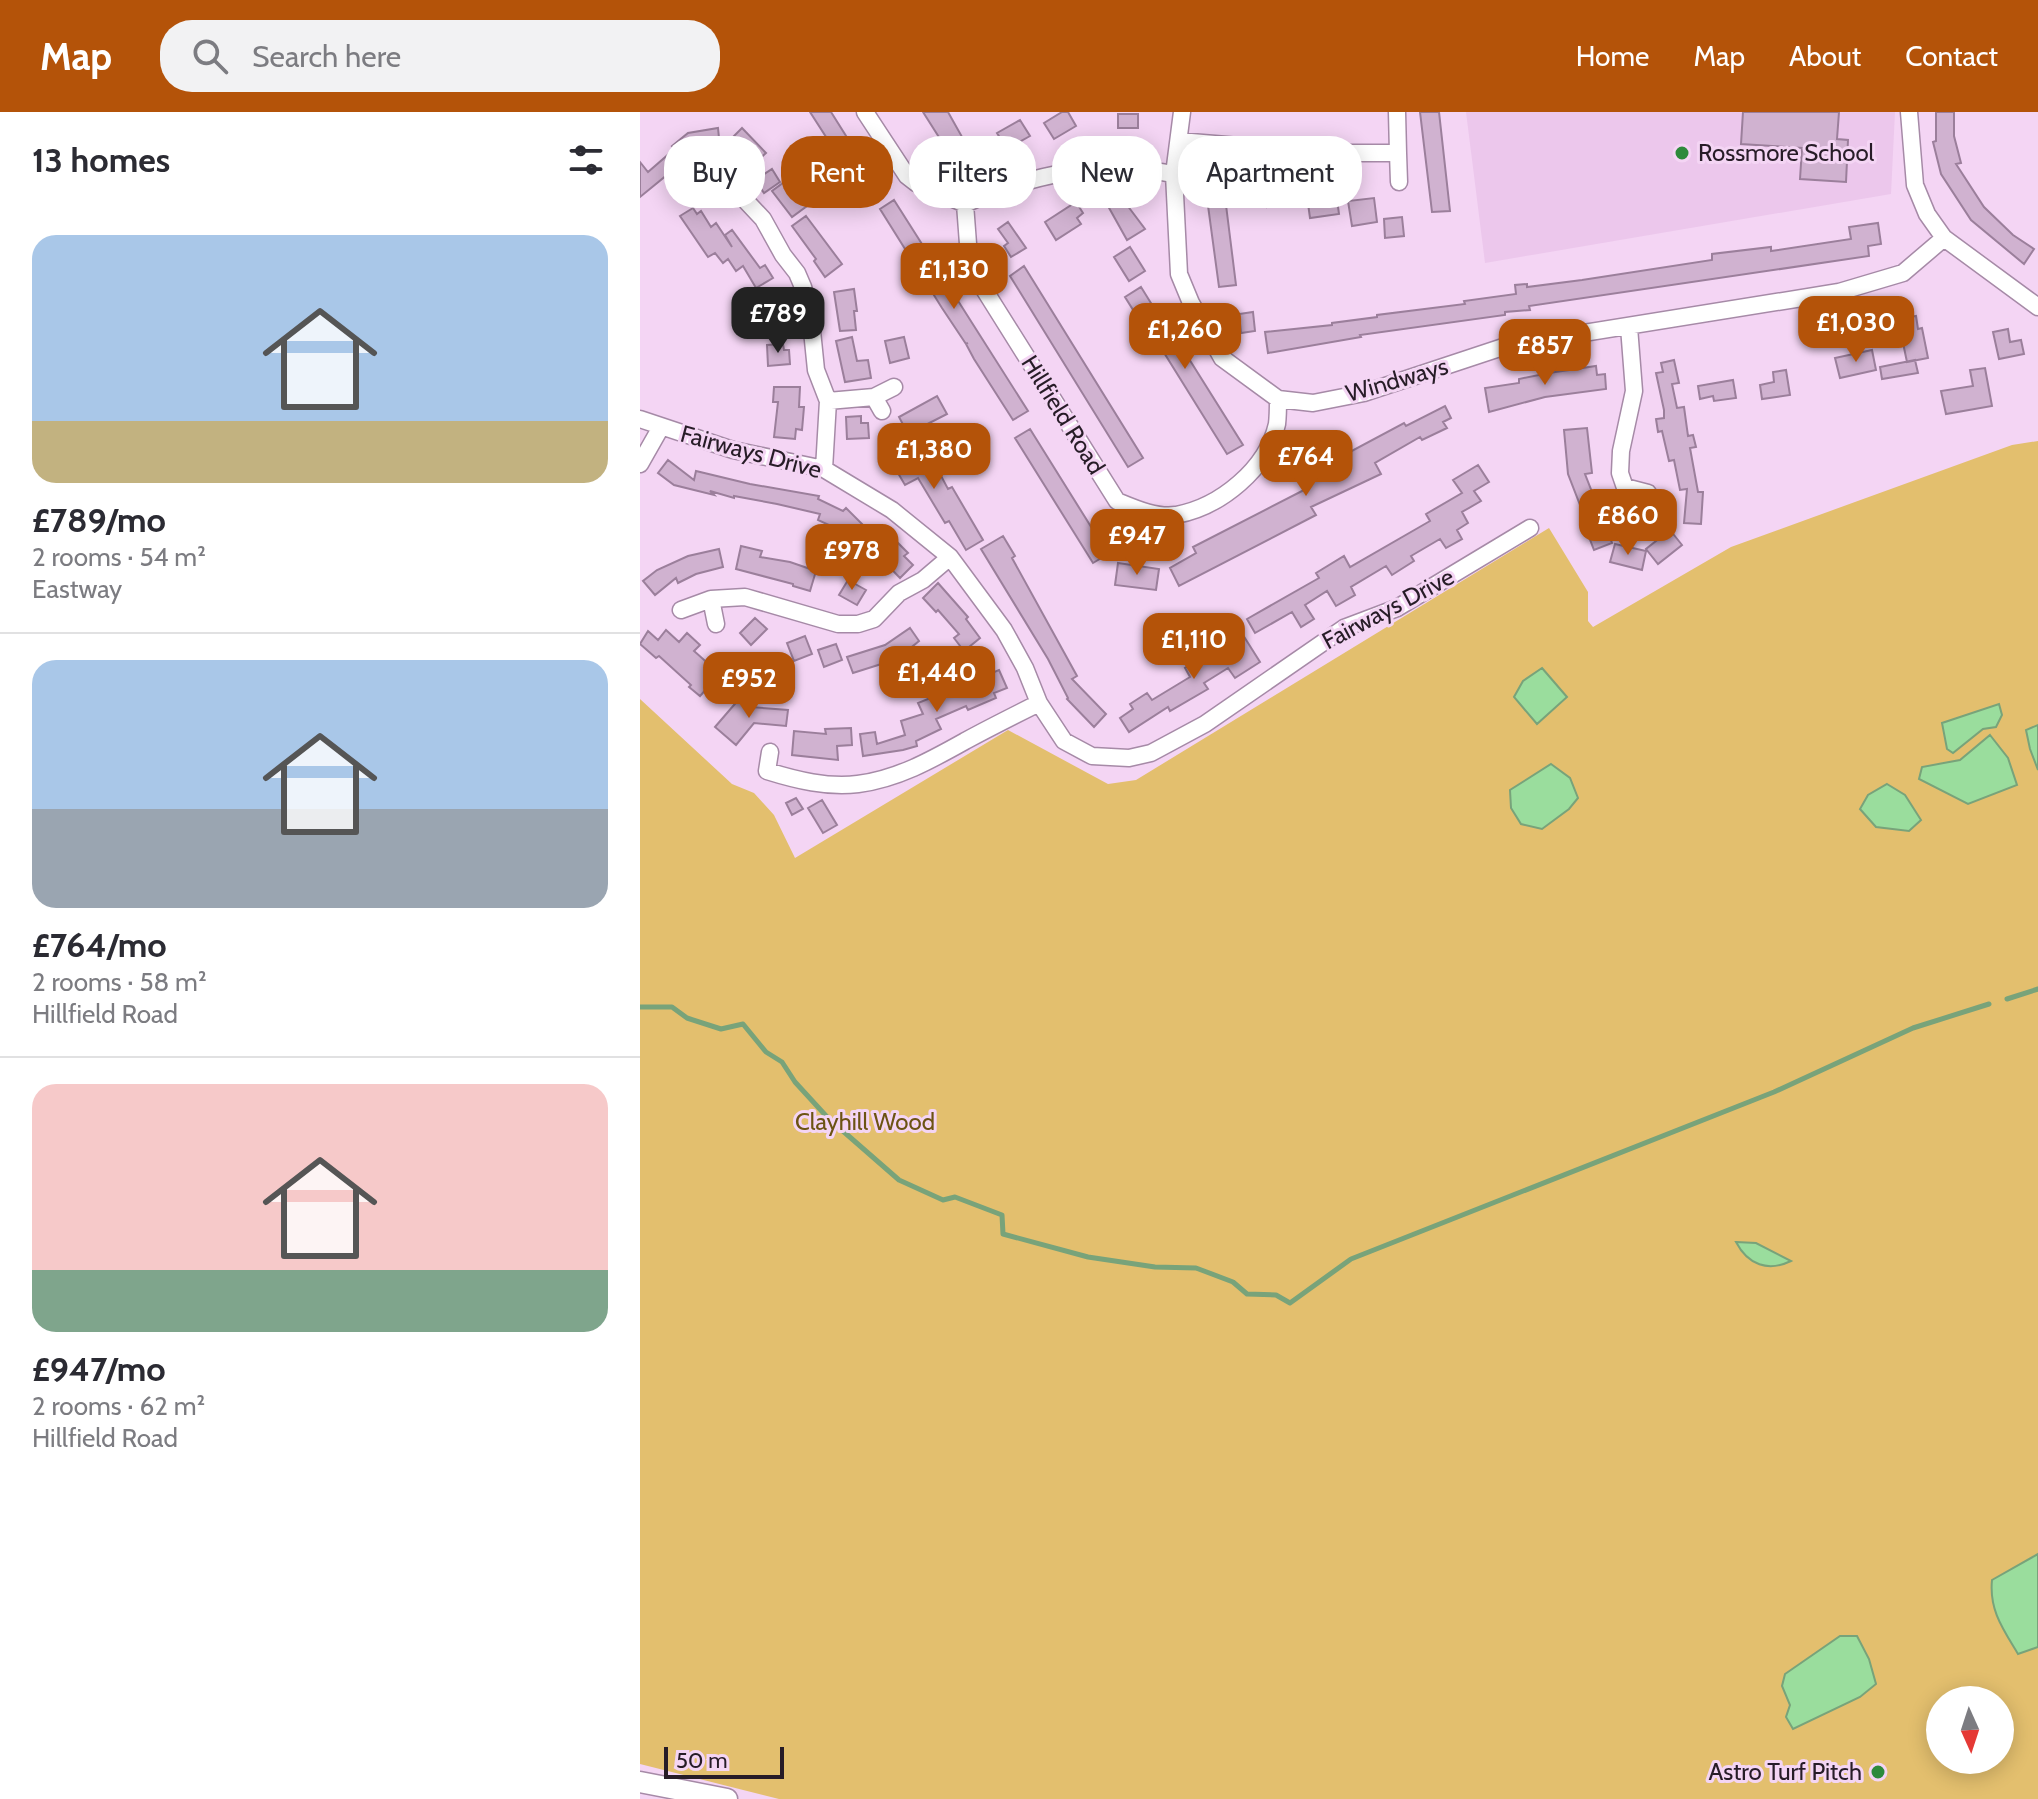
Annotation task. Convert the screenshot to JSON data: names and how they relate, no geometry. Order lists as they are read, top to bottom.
{
  "streets": {
    "street": ["Windways", "Hillfield Road", "Fairways Drive"]
  },
  "crossings": [
    ["Windways", "Hillfield Road"]
  ],
  "parks": ["Clayhill Wood"],
  "places": ["Rossmore School", "Astro Turf Pitch"],
  "scale_bar": "50 m",
  "north": "bottom",
  "page": {
    "header": "Map",
    "search": "Search here",
    "nav": [
      "Home",
      "Map",
      "About",
      "Contact"
    ],
    "heading": "13 homes",
    "chip": [
      "Buy",
      "Rent",
      "Filters",
      "New",
      "Apartment"
    ],
    "list": [
      {
        "name": "£789/mo",
        "note": "2 rooms · 54 m² · Eastway"
      },
      {
        "name": "£764/mo",
        "note": "2 rooms · 58 m² · Hillfield Road"
      },
      {
        "name": "£947/mo",
        "note": "2 rooms · 62 m² · Hillfield Road"
      }
    ],
    "price": [
      "£1,130",
      "£789",
      "£1,030",
      "£1,260",
      "£857",
      "£1,380",
      "£764",
      "£860",
      "£947",
      "£978",
      "£1,110",
      "£1,440",
      "£952"
    ],
    "scale": "50 m"
  }
}
